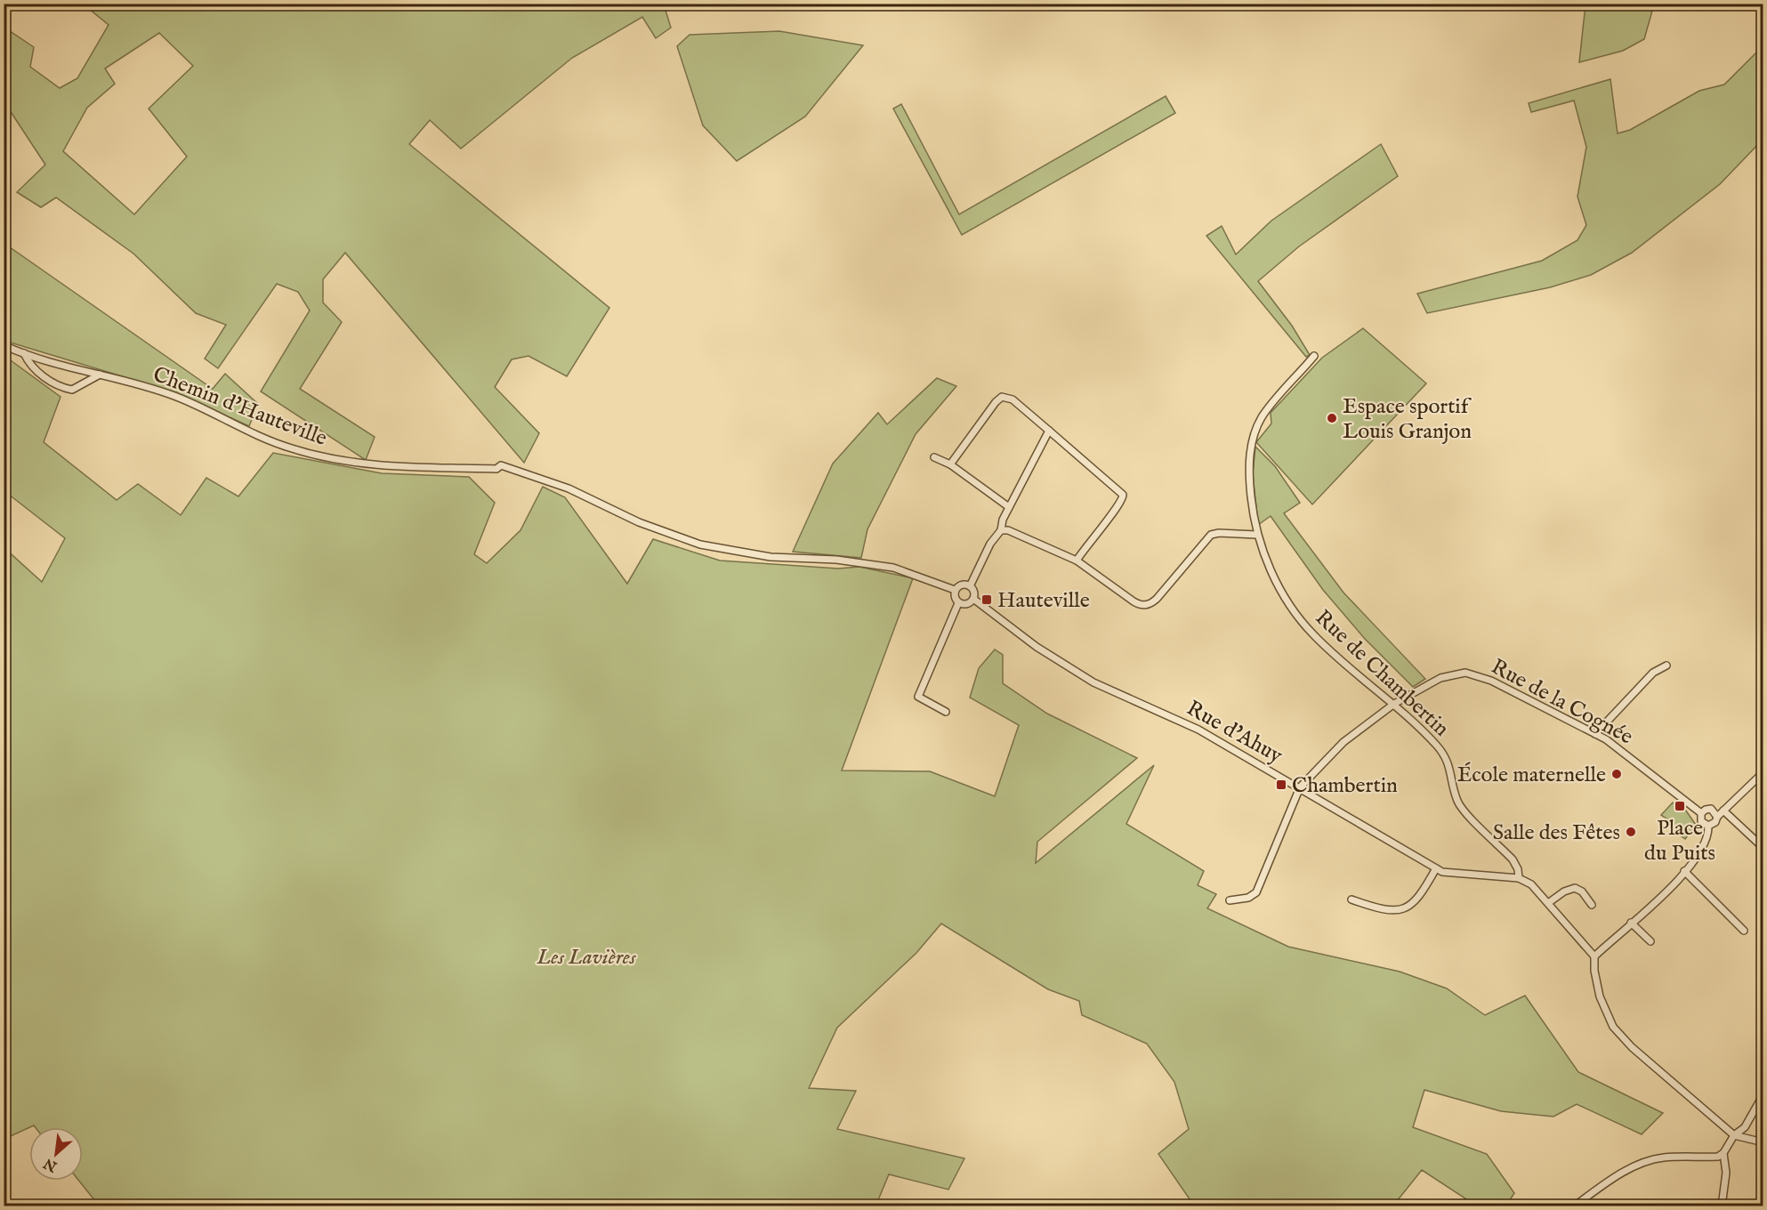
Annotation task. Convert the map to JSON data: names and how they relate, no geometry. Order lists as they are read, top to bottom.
{
  "streets": {
    "street": [
      "Chemin d'Hauteville",
      "Rue de Chambertin",
      "Rue de la Cognée",
      "Rue d'Ahuy"
    ]
  },
  "crossings": [
    ["Chemin d'Hauteville", "Rue d'Ahuy"],
    ["Rue de Chambertin", "Rue de la Cognée"],
    ["Rue de Chambertin", "Rue d'Ahuy"],
    ["Rue de la Cognée", "Rue d'Ahuy"]
  ],
  "parks": ["Les Lavières"],
  "places": {
    "other": ["Espace sportif Louis Granjon", "École maternelle", "Salle des Fêtes"],
    "transit": ["Hauteville", "Chambertin", "Place du Puits"]
  },
  "north": "bottom left"
}
